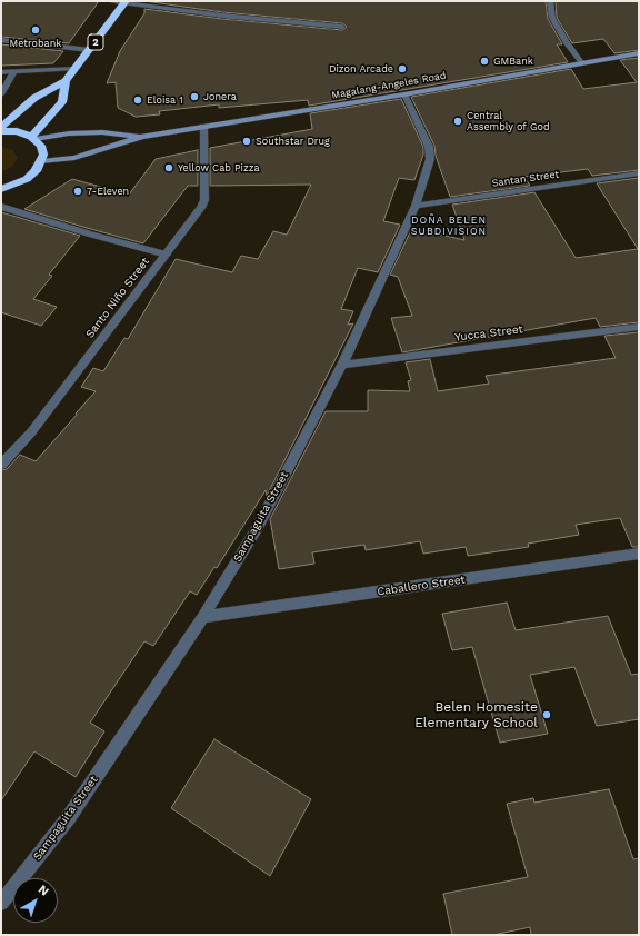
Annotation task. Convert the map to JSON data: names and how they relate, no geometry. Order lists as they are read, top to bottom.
{
  "streets": {
    "highway": ["2"],
    "main road": ["Magalang-Angeles Road"],
    "street": [
      "Santan Street",
      "Santo Niño Street",
      "Yucca Street",
      "Sampaguita Street",
      "Caballero Street"
    ]
  },
  "crossings": [
    ["2", "Magalang-Angeles Road"],
    ["Magalang-Angeles Road", "Santo Niño Street"],
    ["Magalang-Angeles Road", "Sampaguita Street"],
    ["Santan Street", "Sampaguita Street"],
    ["Yucca Street", "Sampaguita Street"],
    ["Sampaguita Street", "Caballero Street"]
  ],
  "districts": ["DOÑA BELEN SUBDIVISION"],
  "places": [
    "Metrobank",
    "GMBank",
    "Dizon Arcade",
    "Jonera",
    "Eloisa 1",
    "Central Assembly of God",
    "Southstar Drug",
    "Yellow Cab Pizza",
    "7-Eleven",
    "Belen Homesite Elementary School"
  ],
  "north": "top right"
}
